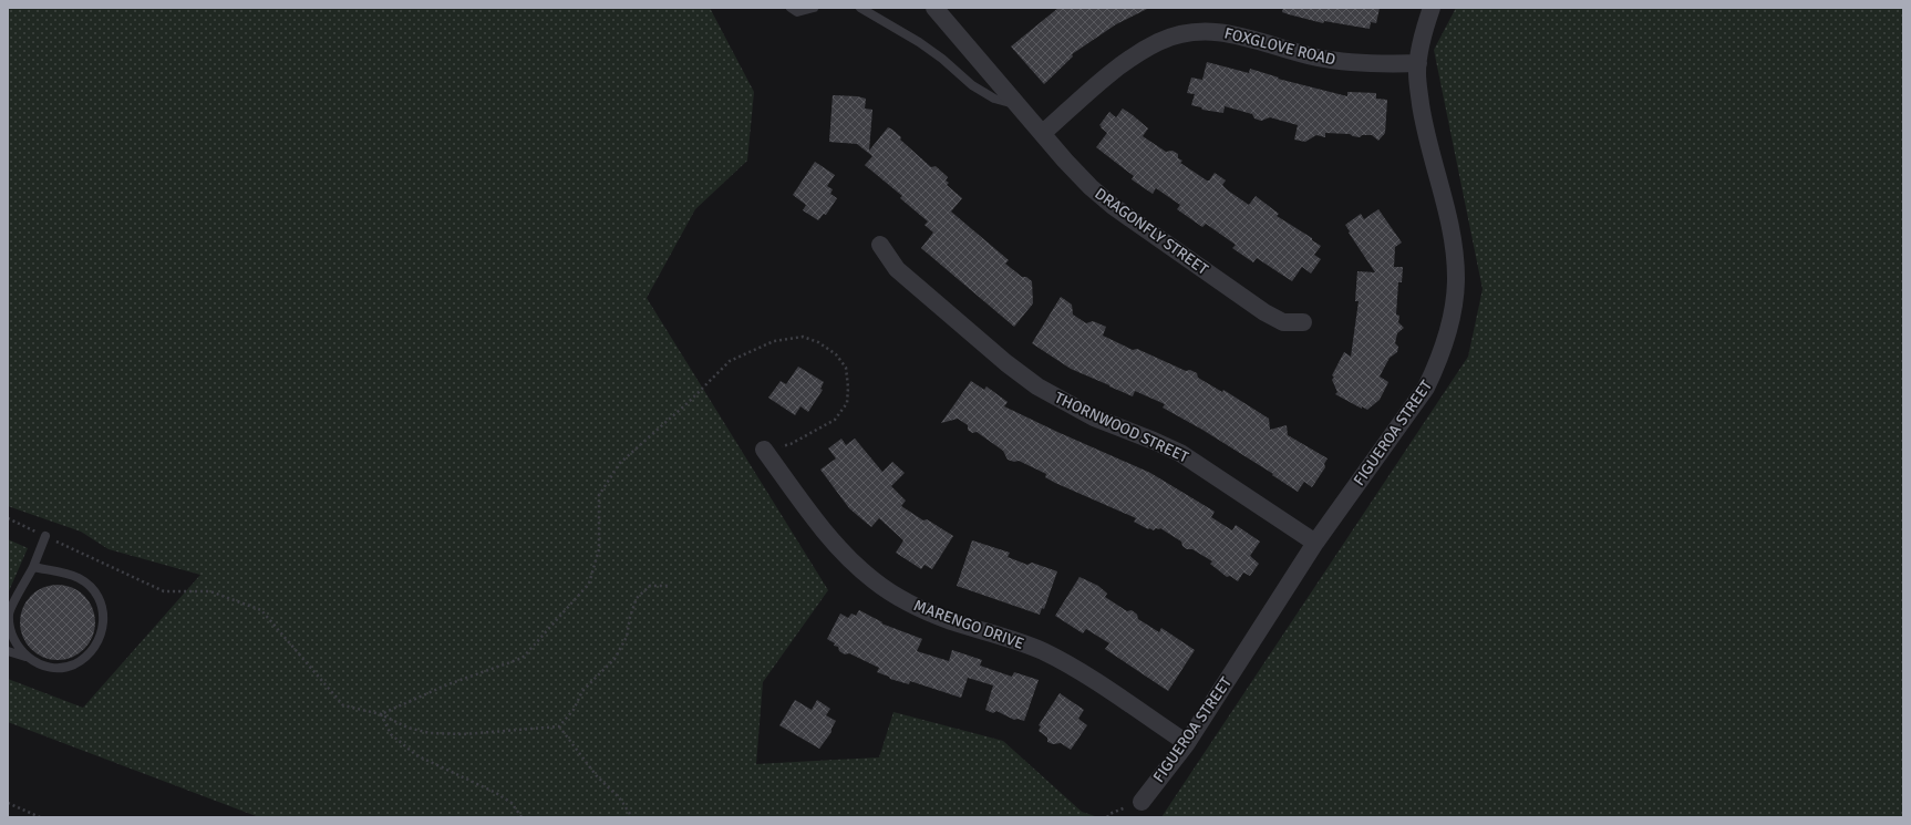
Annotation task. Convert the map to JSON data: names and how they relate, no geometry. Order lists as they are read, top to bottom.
{
  "streets": {
    "street": [
      "FOXGLOVE ROAD",
      "DRAGONFLY STREET",
      "THORNWOOD STREET",
      "FIGUEROA STREET",
      "MARENGO DRIVE"
    ]
  },
  "crossings": [
    ["FOXGLOVE ROAD", "DRAGONFLY STREET"],
    ["FOXGLOVE ROAD", "FIGUEROA STREET"],
    ["THORNWOOD STREET", "FIGUEROA STREET"],
    ["FIGUEROA STREET", "MARENGO DRIVE"]
  ]
}
